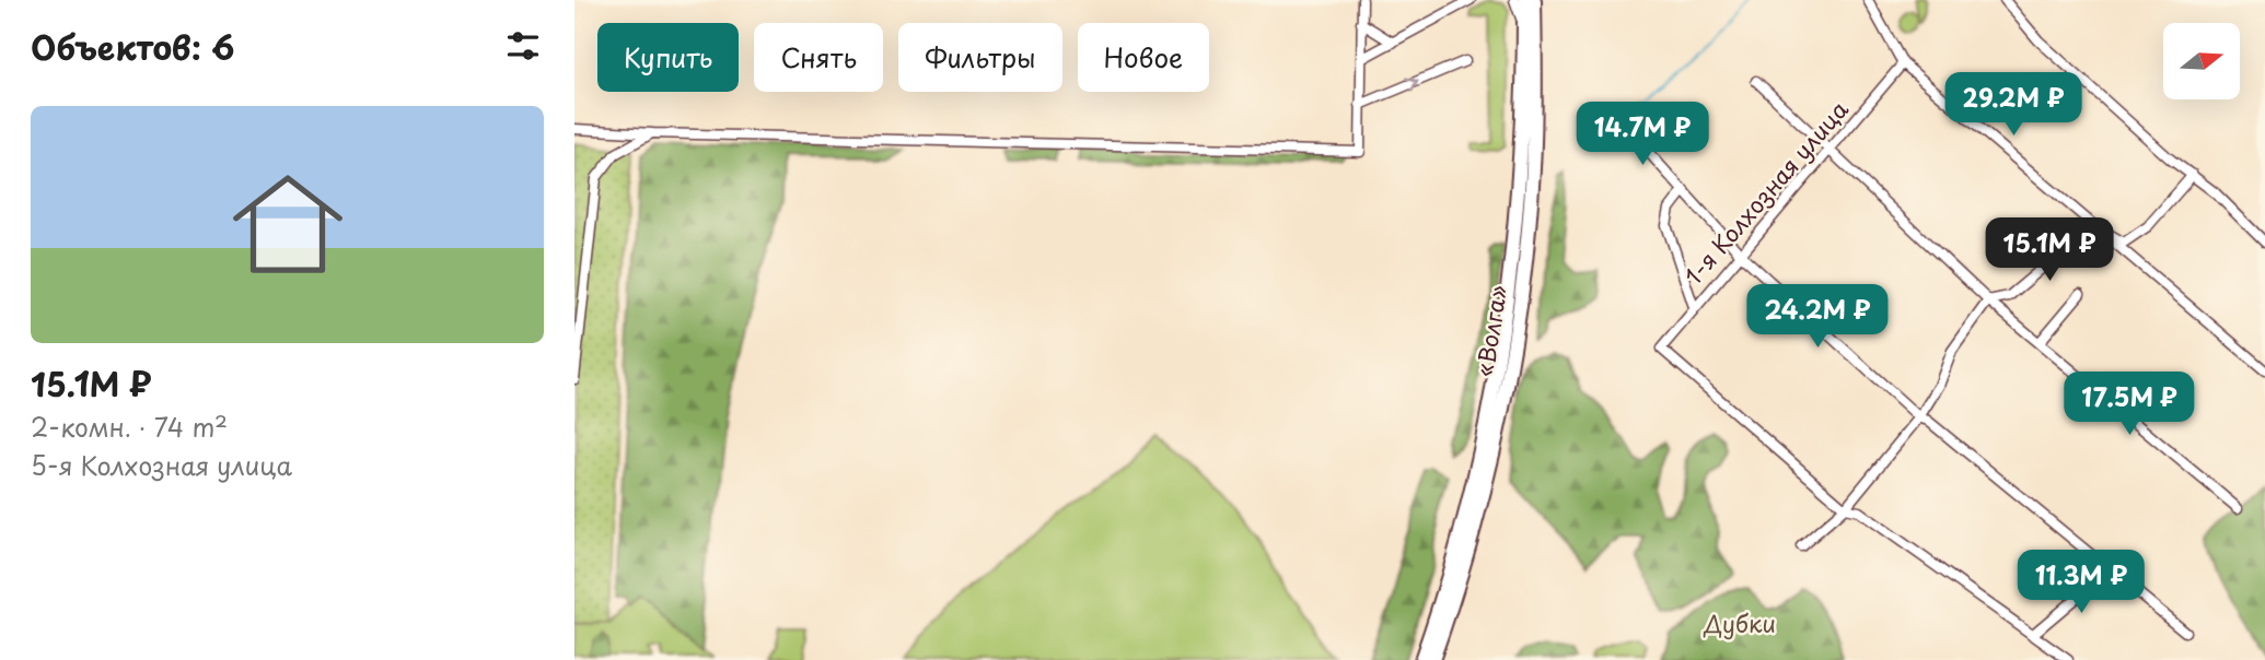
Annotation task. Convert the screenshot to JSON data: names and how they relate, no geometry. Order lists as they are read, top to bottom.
{
  "streets": {
    "highway": ["«Волга»"],
    "street": ["1-я Колхозная улица"]
  },
  "parks": ["Дубки"],
  "north": "right",
  "page": {
    "heading": "Объектов: 6",
    "chip": [
      "Купить",
      "Снять",
      "Фильтры",
      "Новое"
    ],
    "price": [
      "29.2M ₽",
      "14.7M ₽",
      "15.1M ₽",
      "24.2M ₽",
      "17.5M ₽",
      "11.3M ₽"
    ],
    "list": [
      {
        "name": "15.1M ₽",
        "note": "2-комн. · 74 m² · 5-я Колхозная улица"
      }
    ]
  }
}
